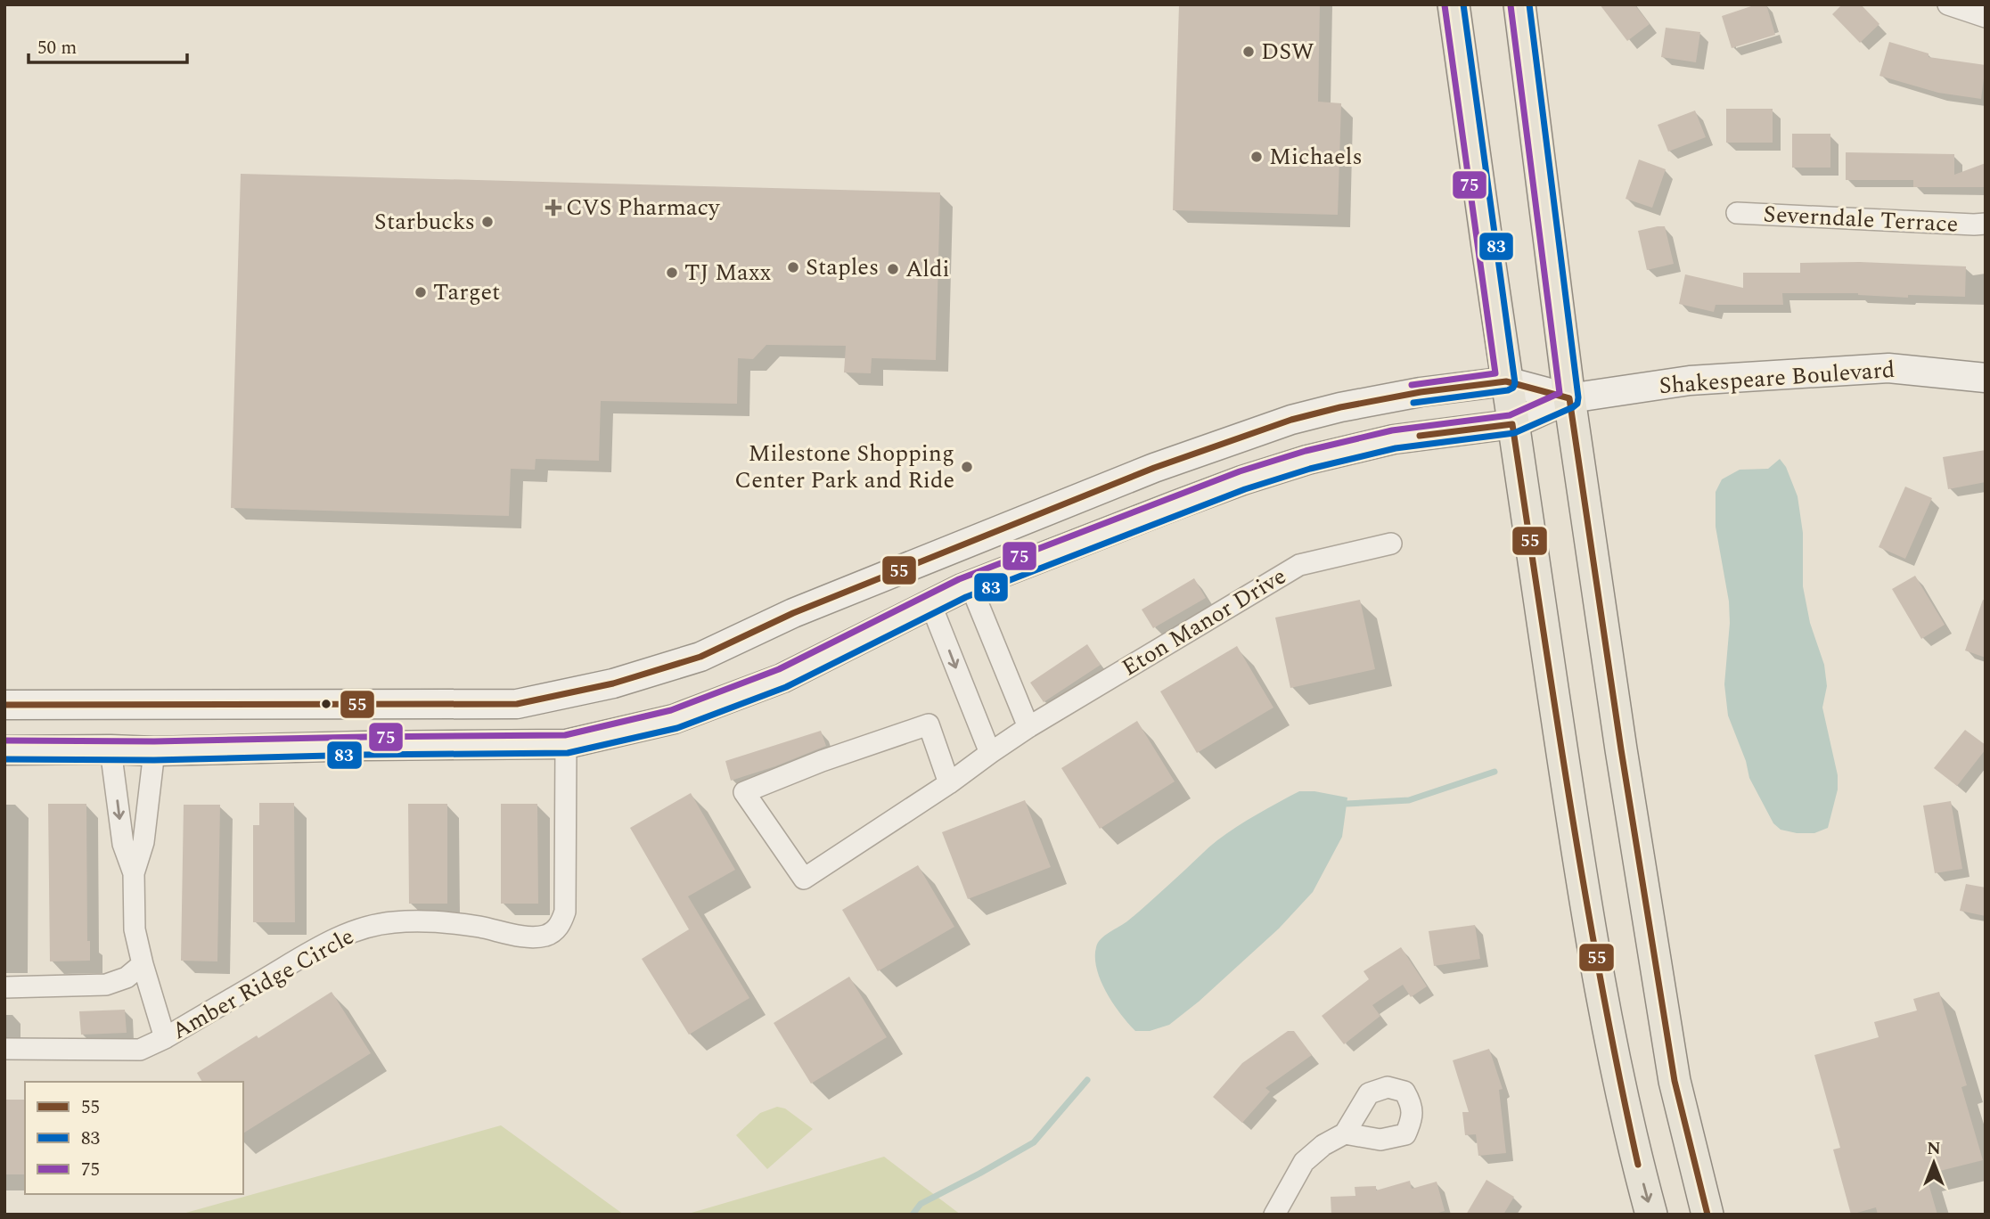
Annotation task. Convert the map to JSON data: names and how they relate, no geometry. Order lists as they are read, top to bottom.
{
  "streets": {
    "street": [
      "Severndale Terrace",
      "Shakespeare Boulevard",
      "Eton Manor Drive",
      "Amber Ridge Circle"
    ]
  },
  "crossings": [
    ["Shakespeare Boulevard", "Amber Ridge Circle"]
  ],
  "places": {
    "other": [
      "DSW",
      "Michaels",
      "Starbucks",
      "Staples",
      "Aldi",
      "TJ Maxx",
      "Target",
      "Milestone Shopping Center Park and Ride"
    ],
    "health": ["CVS Pharmacy"]
  },
  "lines": ["transit line 83", "transit line 75", "transit line 55"],
  "legend": ["55", "83", "75"],
  "scale_bar": "50 m",
  "north": "top"
}
